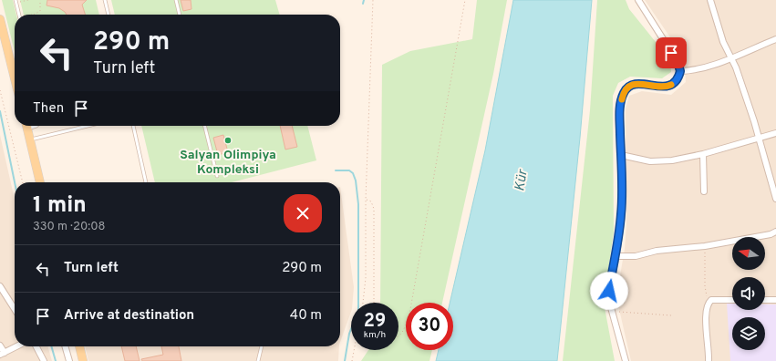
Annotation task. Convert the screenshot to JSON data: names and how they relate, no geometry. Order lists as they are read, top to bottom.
{
  "water": ["Kür"],
  "places": ["Salyan Olimpiya Kompleksi"],
  "north": "left",
  "page": {
    "turn": ["290 m", "Turn left"],
    "then": "Then",
    "heading": ["1 min", "330 m · 20:08"],
    "list": [
      {
        "name": "Turn left",
        "value": "290 m"
      },
      {
        "name": "Arrive at destination",
        "value": "40 m"
      }
    ],
    "speed": "29 km/h",
    "limit": "30"
  }
}
